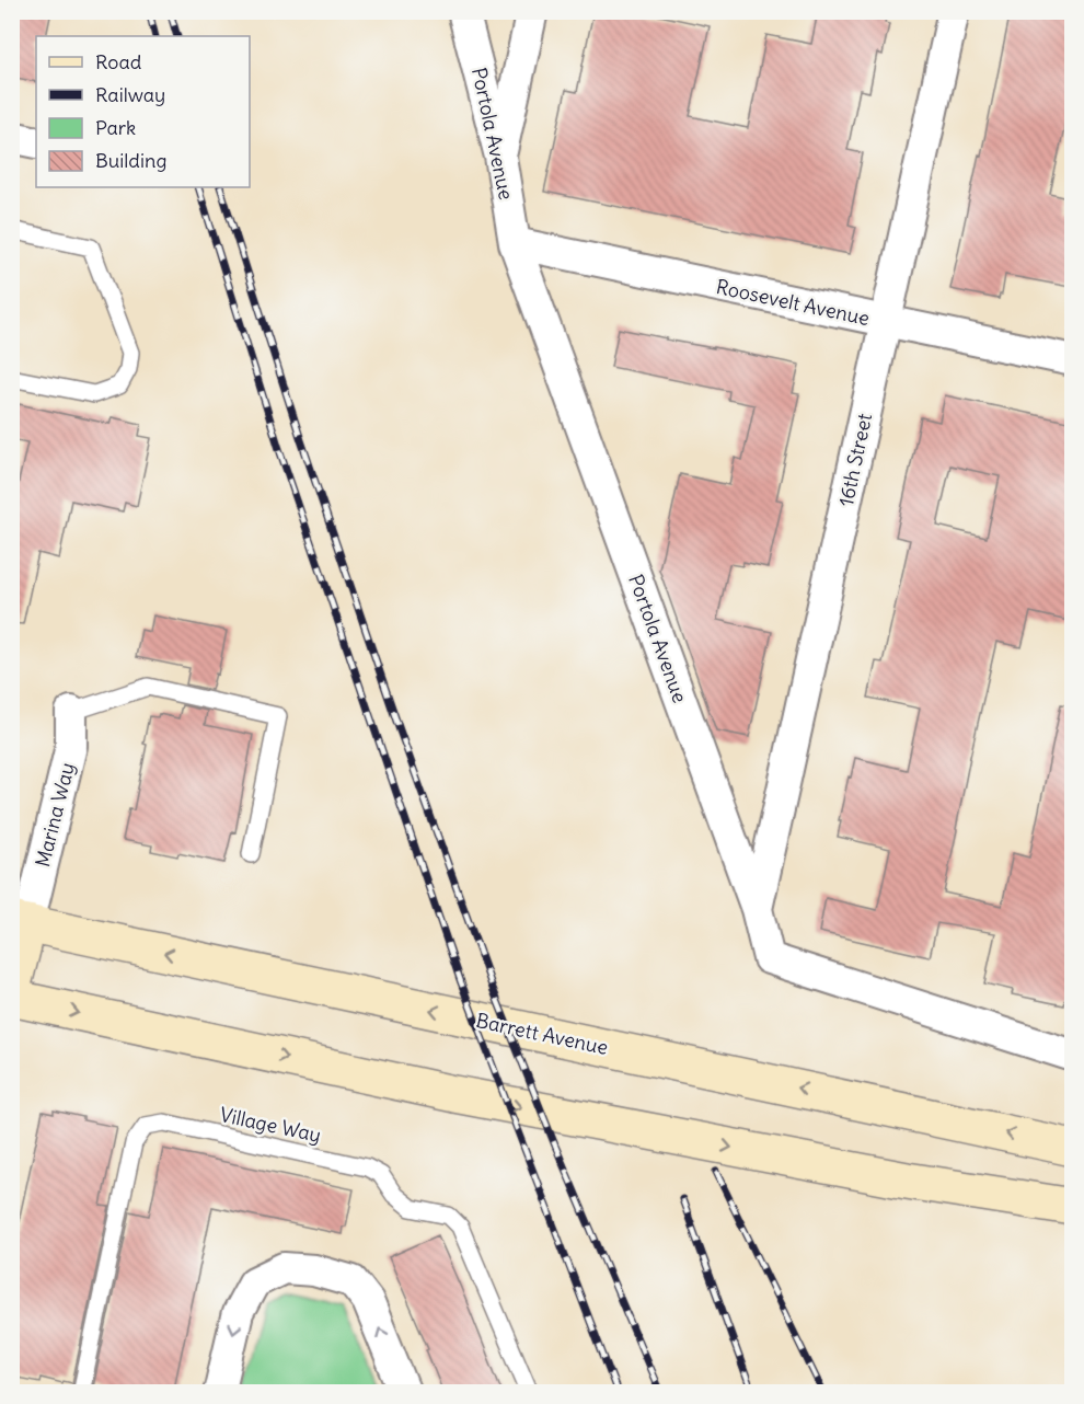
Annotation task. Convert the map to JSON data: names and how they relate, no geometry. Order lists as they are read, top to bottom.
{
  "streets": {
    "main road": ["Marina Way", "Barrett Avenue"],
    "street": ["Portola Avenue", "Roosevelt Avenue", "16th Street"],
    "lane": ["Village Way"]
  },
  "crossings": [
    ["Portola Avenue", "Roosevelt Avenue"],
    ["Portola Avenue", "16th Street"],
    ["Roosevelt Avenue", "16th Street"],
    ["Marina Way", "Barrett Avenue"]
  ],
  "legend": [
    "Road",
    "Railway",
    "Park",
    "Building"
  ]
}
